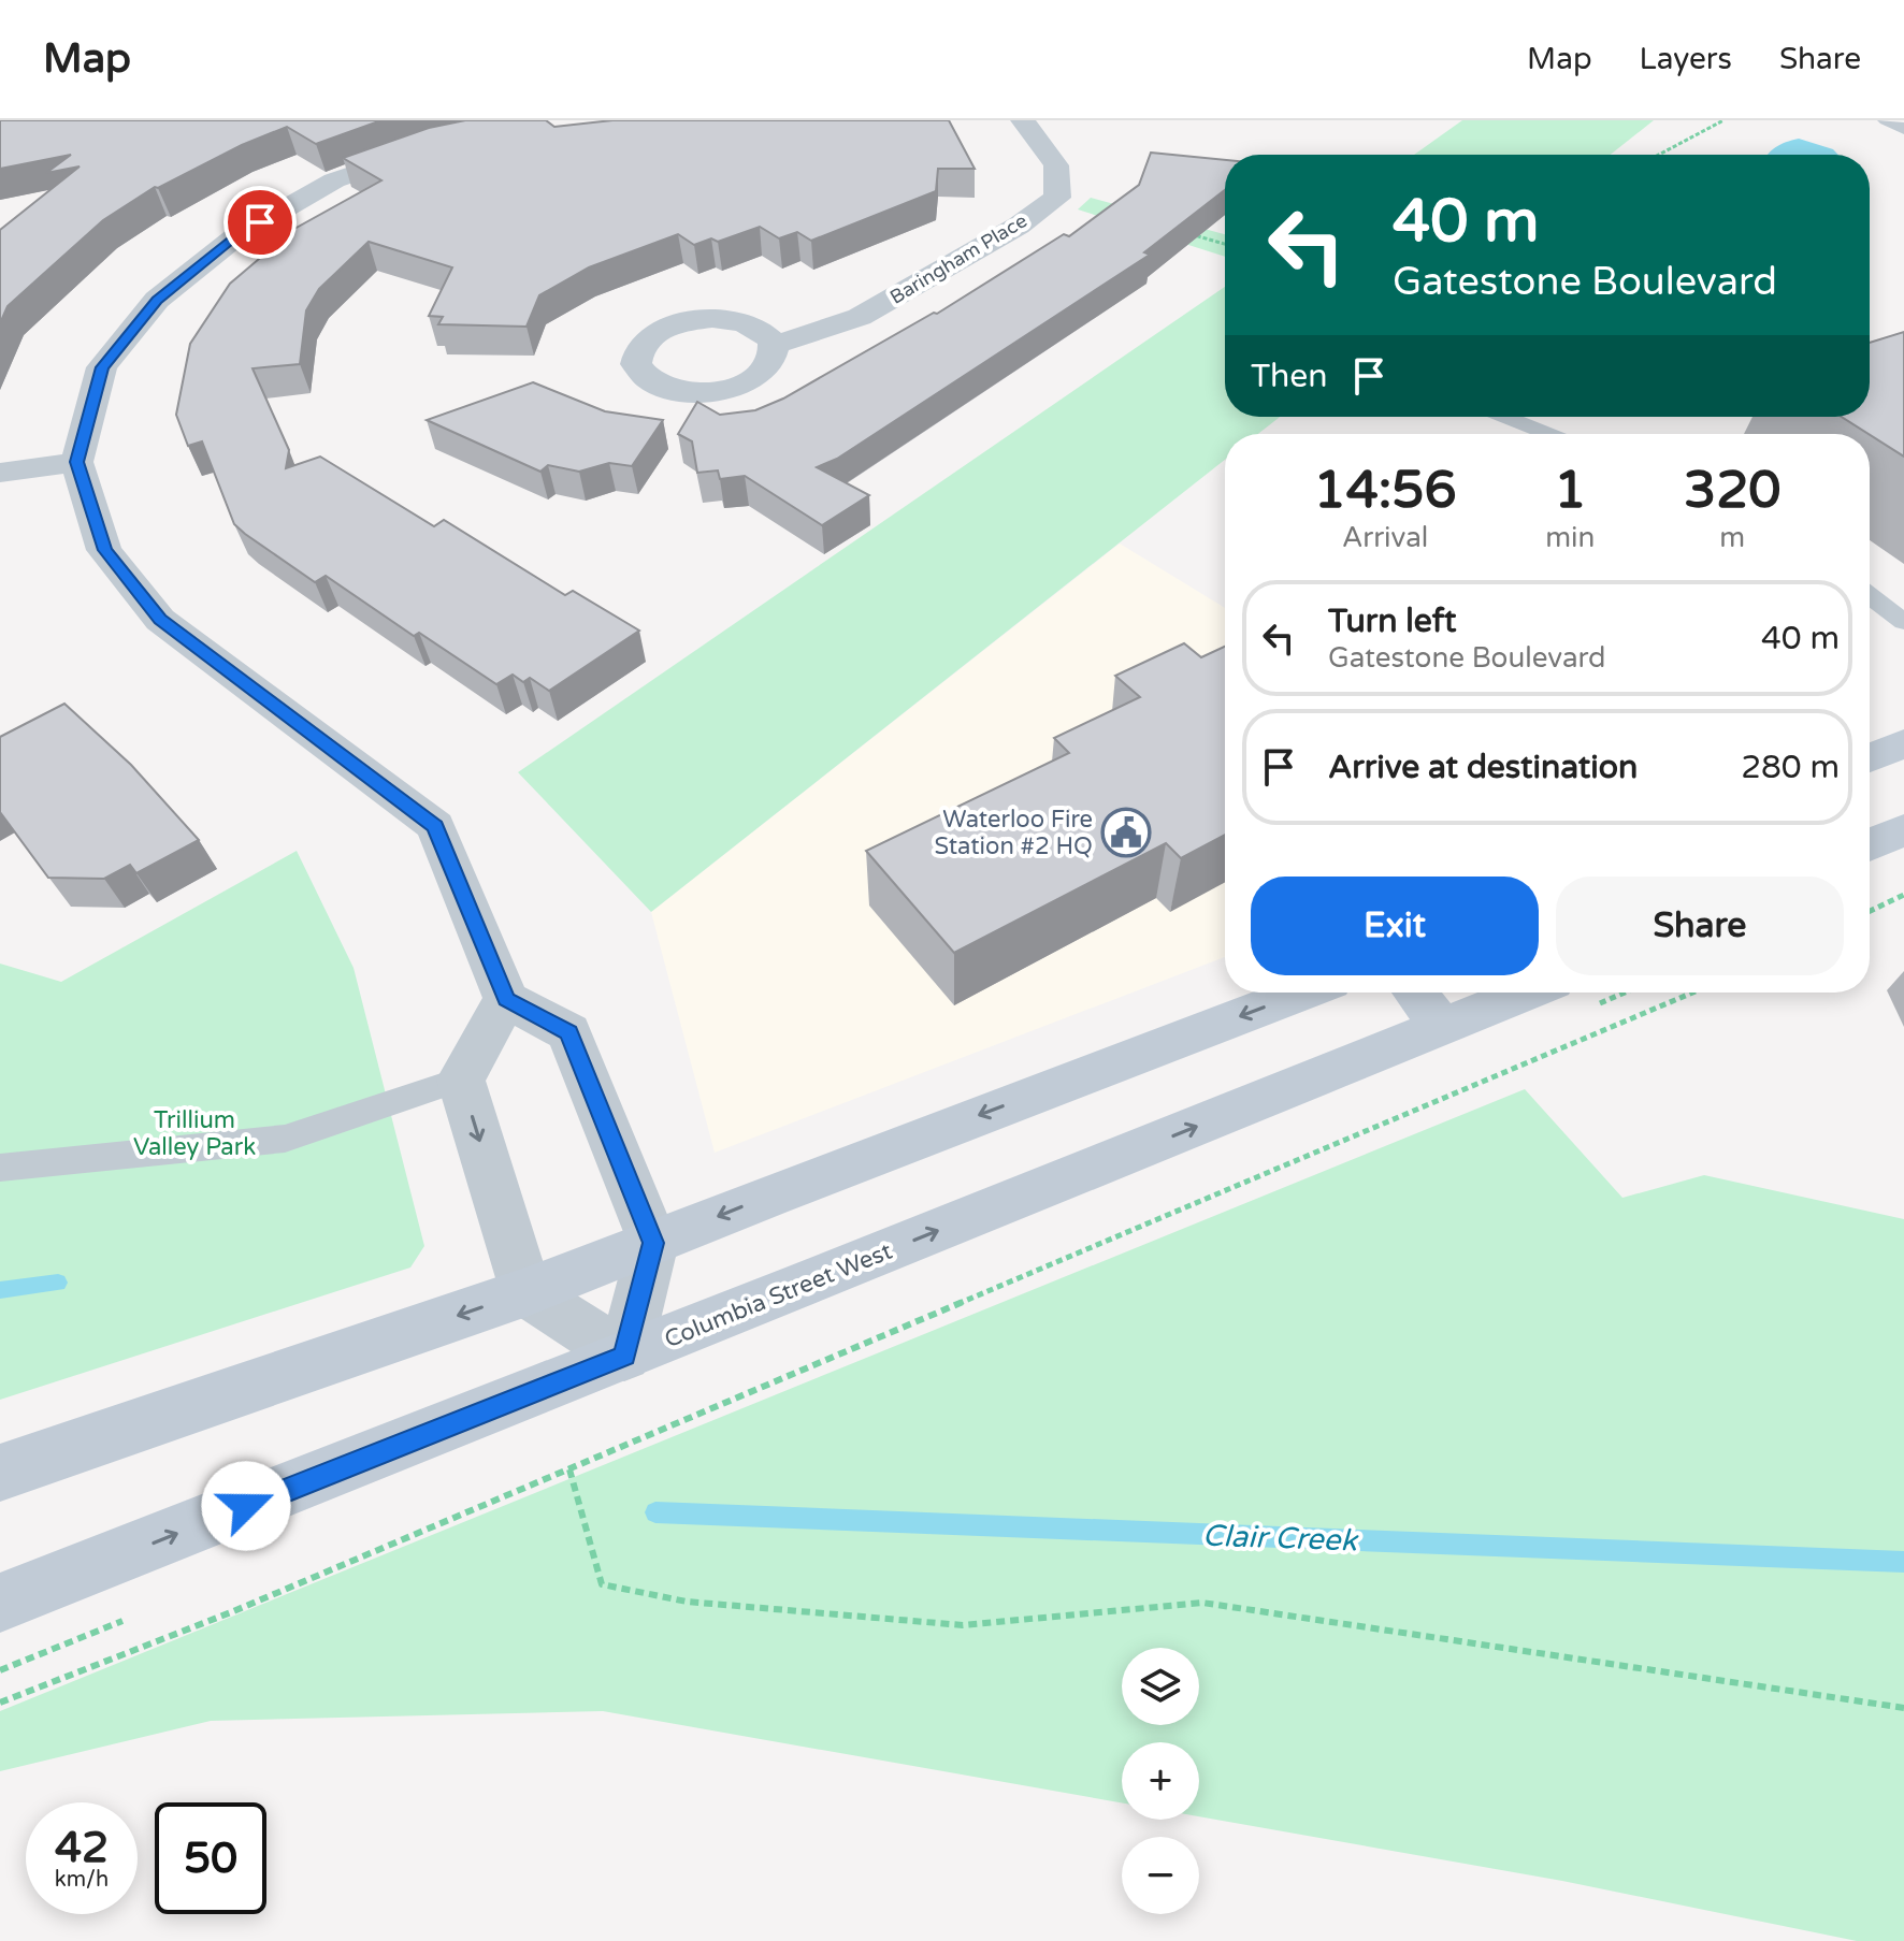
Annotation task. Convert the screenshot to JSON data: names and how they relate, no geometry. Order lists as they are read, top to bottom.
{
  "streets": {
    "main road": ["Columbia Street West"],
    "street": ["Baringham Place"]
  },
  "water": ["Clair Creek"],
  "parks": ["Trillium Valley Park"],
  "places": {
    "public building": ["Waterloo Fire Station #2 HQ"]
  },
  "page": {
    "header": "Map",
    "nav": ["Map", "Layers", "Share"],
    "turn": ["40 m", "Gatestone Boulevard"],
    "then": "Then",
    "eta": [
      "14:56",
      "Arrival",
      "1",
      "min",
      "320",
      "m"
    ],
    "list": [
      {
        "name": "Turn left",
        "note": "Gatestone Boulevard",
        "value": "40 m"
      },
      {
        "name": "Arrive at destination",
        "value": "280 m"
      }
    ],
    "buttons": ["Exit", "Share"],
    "map_buttons": ["+", "−"],
    "speed": "42 km/h",
    "limit": "50"
  }
}
